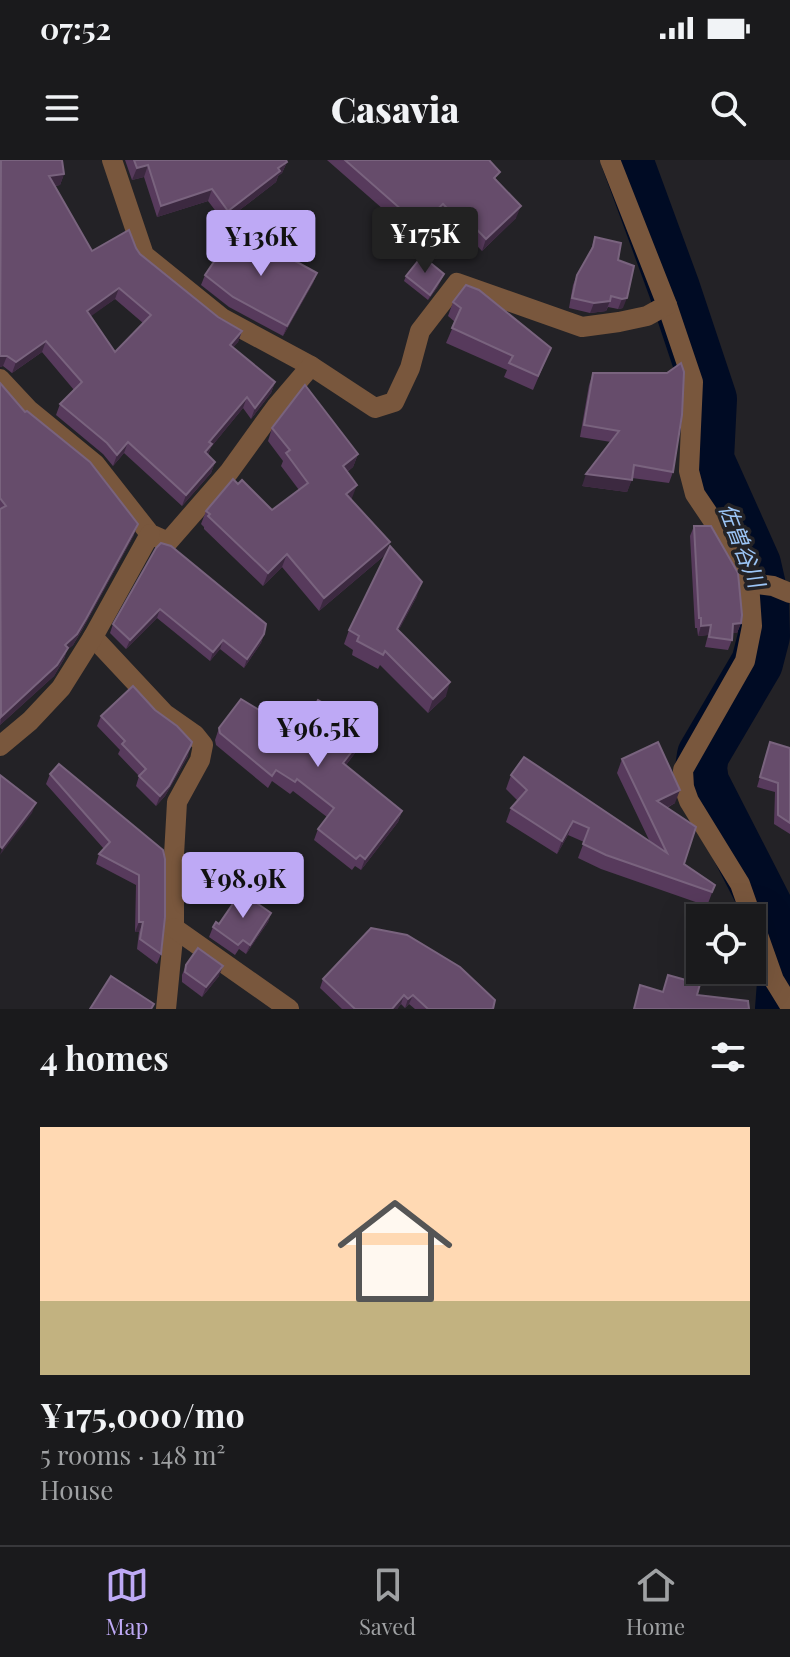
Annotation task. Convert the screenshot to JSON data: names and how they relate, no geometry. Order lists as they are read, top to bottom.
{
  "water": ["佐曽谷川"],
  "page": {
    "status": "07:52",
    "header": "Casavia",
    "price": [
      "¥175K",
      "¥136K",
      "¥96.5K",
      "¥98.9K"
    ],
    "heading": "4 homes",
    "list": [
      {
        "name": "¥175,000/mo",
        "note": "5 rooms · 148 m² · House"
      }
    ],
    "tabs": ["Map", "Saved", "Home"]
  }
}
